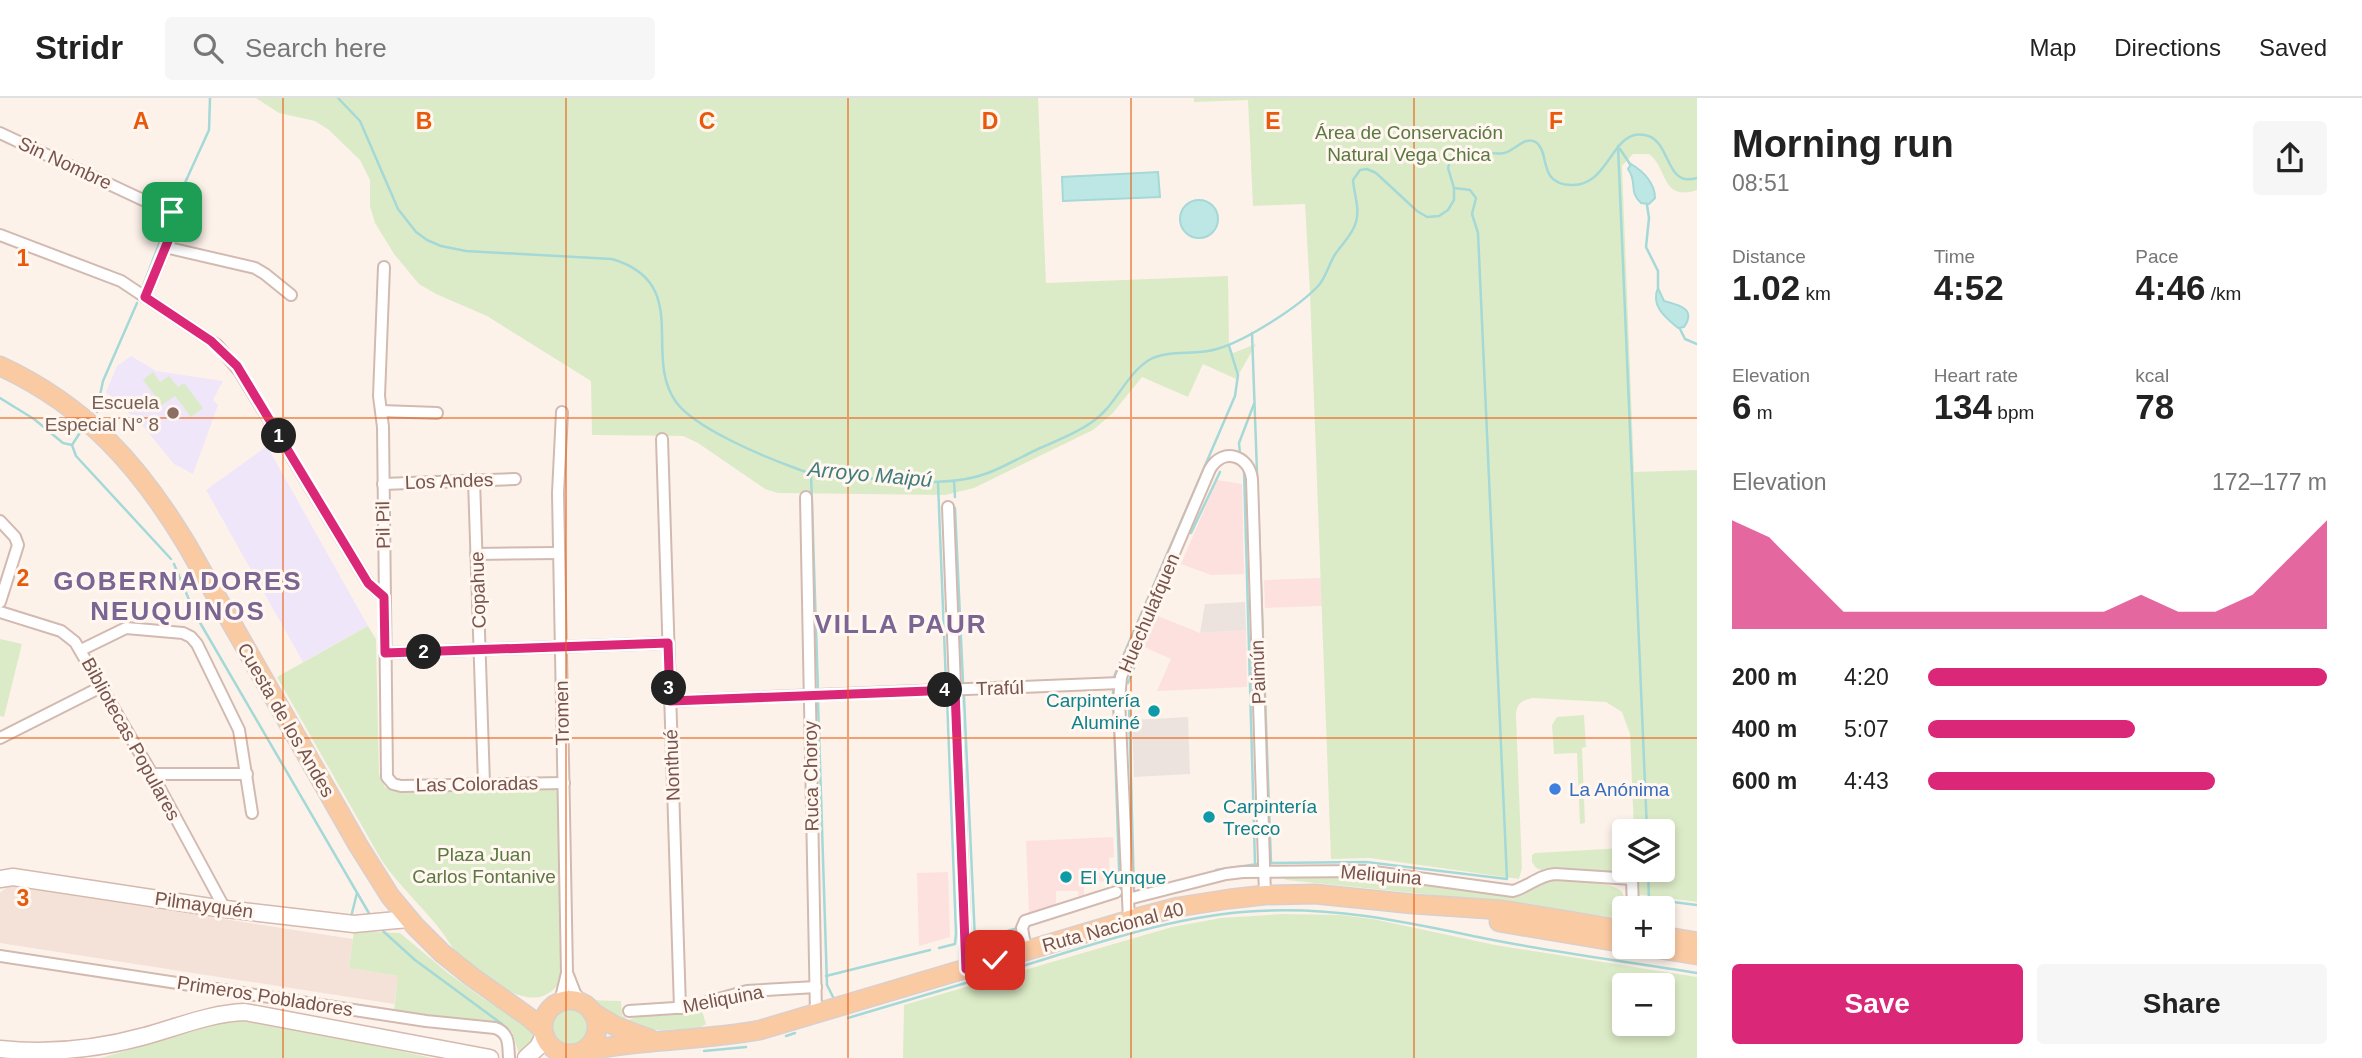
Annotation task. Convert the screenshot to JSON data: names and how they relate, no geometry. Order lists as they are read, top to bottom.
{
  "streets": {
    "main road": ["Cuesta de los Andes", "Ruta Nacional 40"],
    "street": [
      "Sin Nombre",
      "Los Andes",
      "Pil Pil",
      "Copahue",
      "Huechulafquen",
      "Paimún",
      "Trafúl",
      "Tromen",
      "Bibliotecas Populares",
      "Nonthué",
      "Ruca Choroy",
      "Las Coloradas",
      "Meliquina",
      "Pilmayquén",
      "Primeros Pobladores"
    ]
  },
  "crossings": [
    ["Los Andes", "Pil Pil"],
    ["Los Andes", "Copahue"],
    ["Pil Pil", "Las Coloradas"],
    ["Copahue", "Las Coloradas"],
    ["Huechulafquen", "Paimún"],
    ["Huechulafquen", "Trafúl"],
    ["Huechulafquen", "Meliquina"],
    ["Huechulafquen", "Ruta Nacional 40"],
    ["Paimún", "Meliquina"],
    ["Paimún", "Ruta Nacional 40"],
    ["Trafúl", "Nonthué"],
    ["Trafúl", "Ruca Choroy"],
    ["Tromen", "Cuesta de los Andes"],
    ["Tromen", "Las Coloradas"],
    ["Tromen", "Ruta Nacional 40"],
    ["Cuesta de los Andes", "Pilmayquén"],
    ["Cuesta de los Andes", "Ruta Nacional 40"],
    ["Bibliotecas Populares", "Pilmayquén"],
    ["Nonthué", "Meliquina"],
    ["Ruca Choroy", "Meliquina"],
    ["Ruca Choroy", "Ruta Nacional 40"]
  ],
  "districts": ["GOBERNADORES NEUQUINOS", "VILLA PAUR"],
  "water": ["Arroyo Maipú"],
  "parks": ["Área de Conservación Natural Vega Chica", "Plaza Juan Carlos Fontanive"],
  "places": [
    "Escuela Especial N° 8",
    "Carpintería Aluminé",
    "La Anónima",
    "Carpintería Trecco",
    "El Yunque"
  ],
  "page": {
    "header": "Stridr",
    "search": "Search here",
    "nav": ["Map", "Directions", "Saved"],
    "heading": ["Morning run", "08:51"],
    "stats": [
      ["Distance", "1.02 km"],
      ["Time", "4:52"],
      ["Pace", "4:46 /km"],
      ["Elevation", "6 m"],
      ["Heart rate", "134 bpm"],
      ["kcal", "78"]
    ],
    "pins": [
      "1",
      "2",
      "3",
      "4"
    ],
    "chart": ["Elevation", "172–177 m"],
    "list": [
      {
        "name": "200 m",
        "note": "4:20"
      },
      {
        "name": "400 m",
        "note": "5:07"
      },
      {
        "name": "600 m",
        "note": "4:43"
      }
    ],
    "map_buttons": ["+", "−"],
    "buttons": ["Save", "Share"]
  },
  "grid": {
    "columns": [
      "A",
      "B",
      "C",
      "D",
      "E",
      "F"
    ],
    "rows": ["1", "2", "3"]
  }
}
